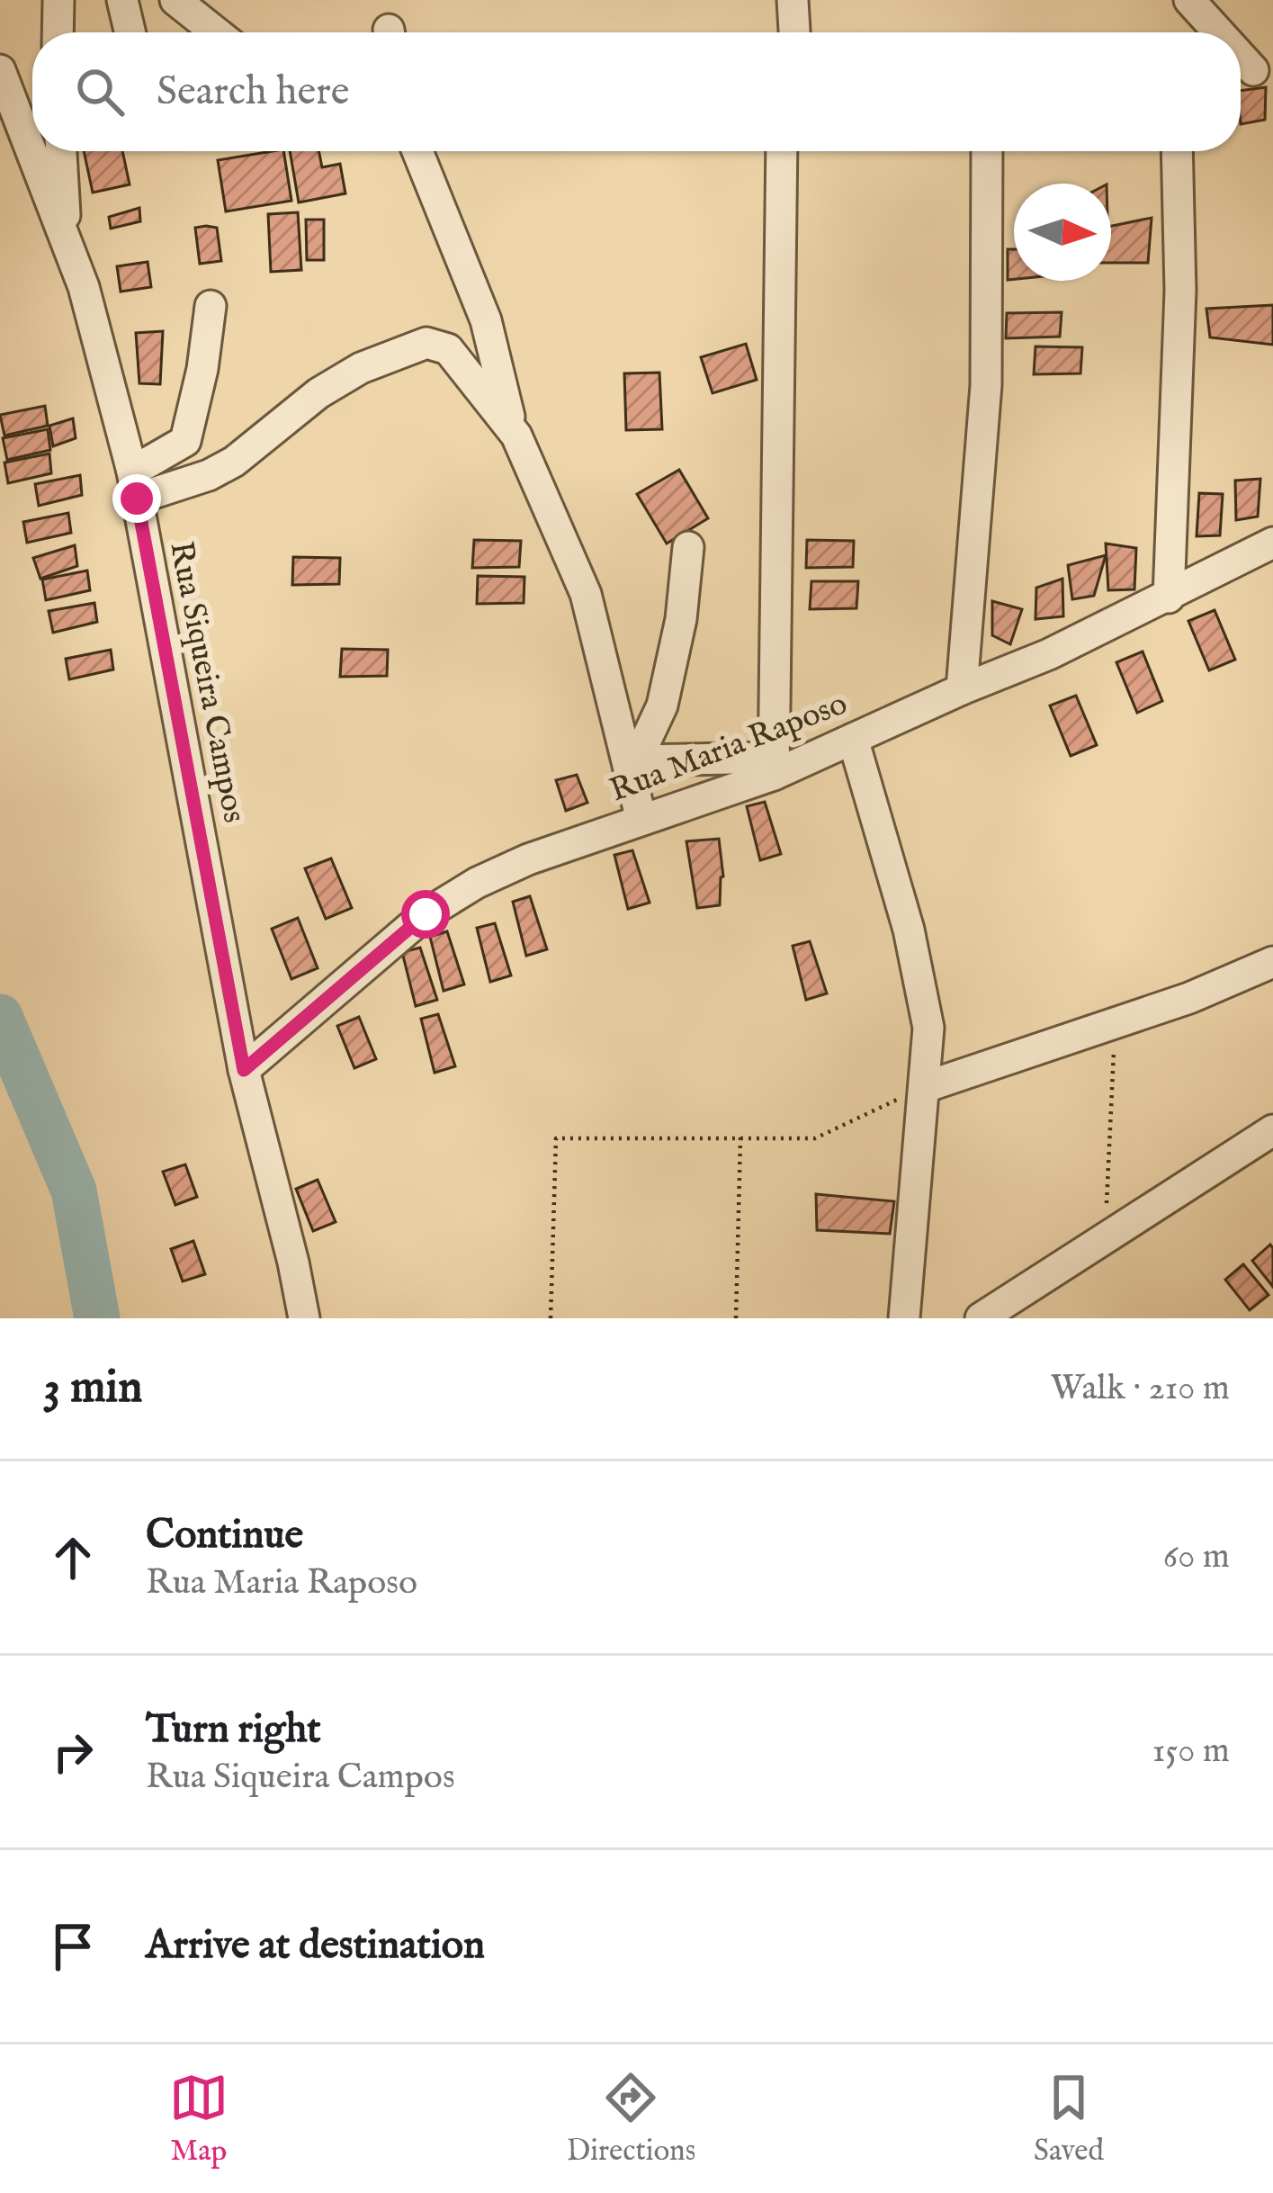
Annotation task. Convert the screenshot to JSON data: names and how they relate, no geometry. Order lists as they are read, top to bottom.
{
  "streets": {
    "street": ["Rua Siqueira Campos", "Rua Maria Raposo"]
  },
  "crossings": [
    ["Rua Siqueira Campos", "Rua Maria Raposo"]
  ],
  "north": "right",
  "page": {
    "search": "Search here",
    "heading": ["3 min", "Walk · 210 m"],
    "list": [
      ["Continue", "Rua Maria Raposo", "60 m"],
      ["Turn right", "Rua Siqueira Campos", "150 m"],
      "Arrive at destination"
    ],
    "nav": ["Map", "Directions", "Saved"]
  }
}
